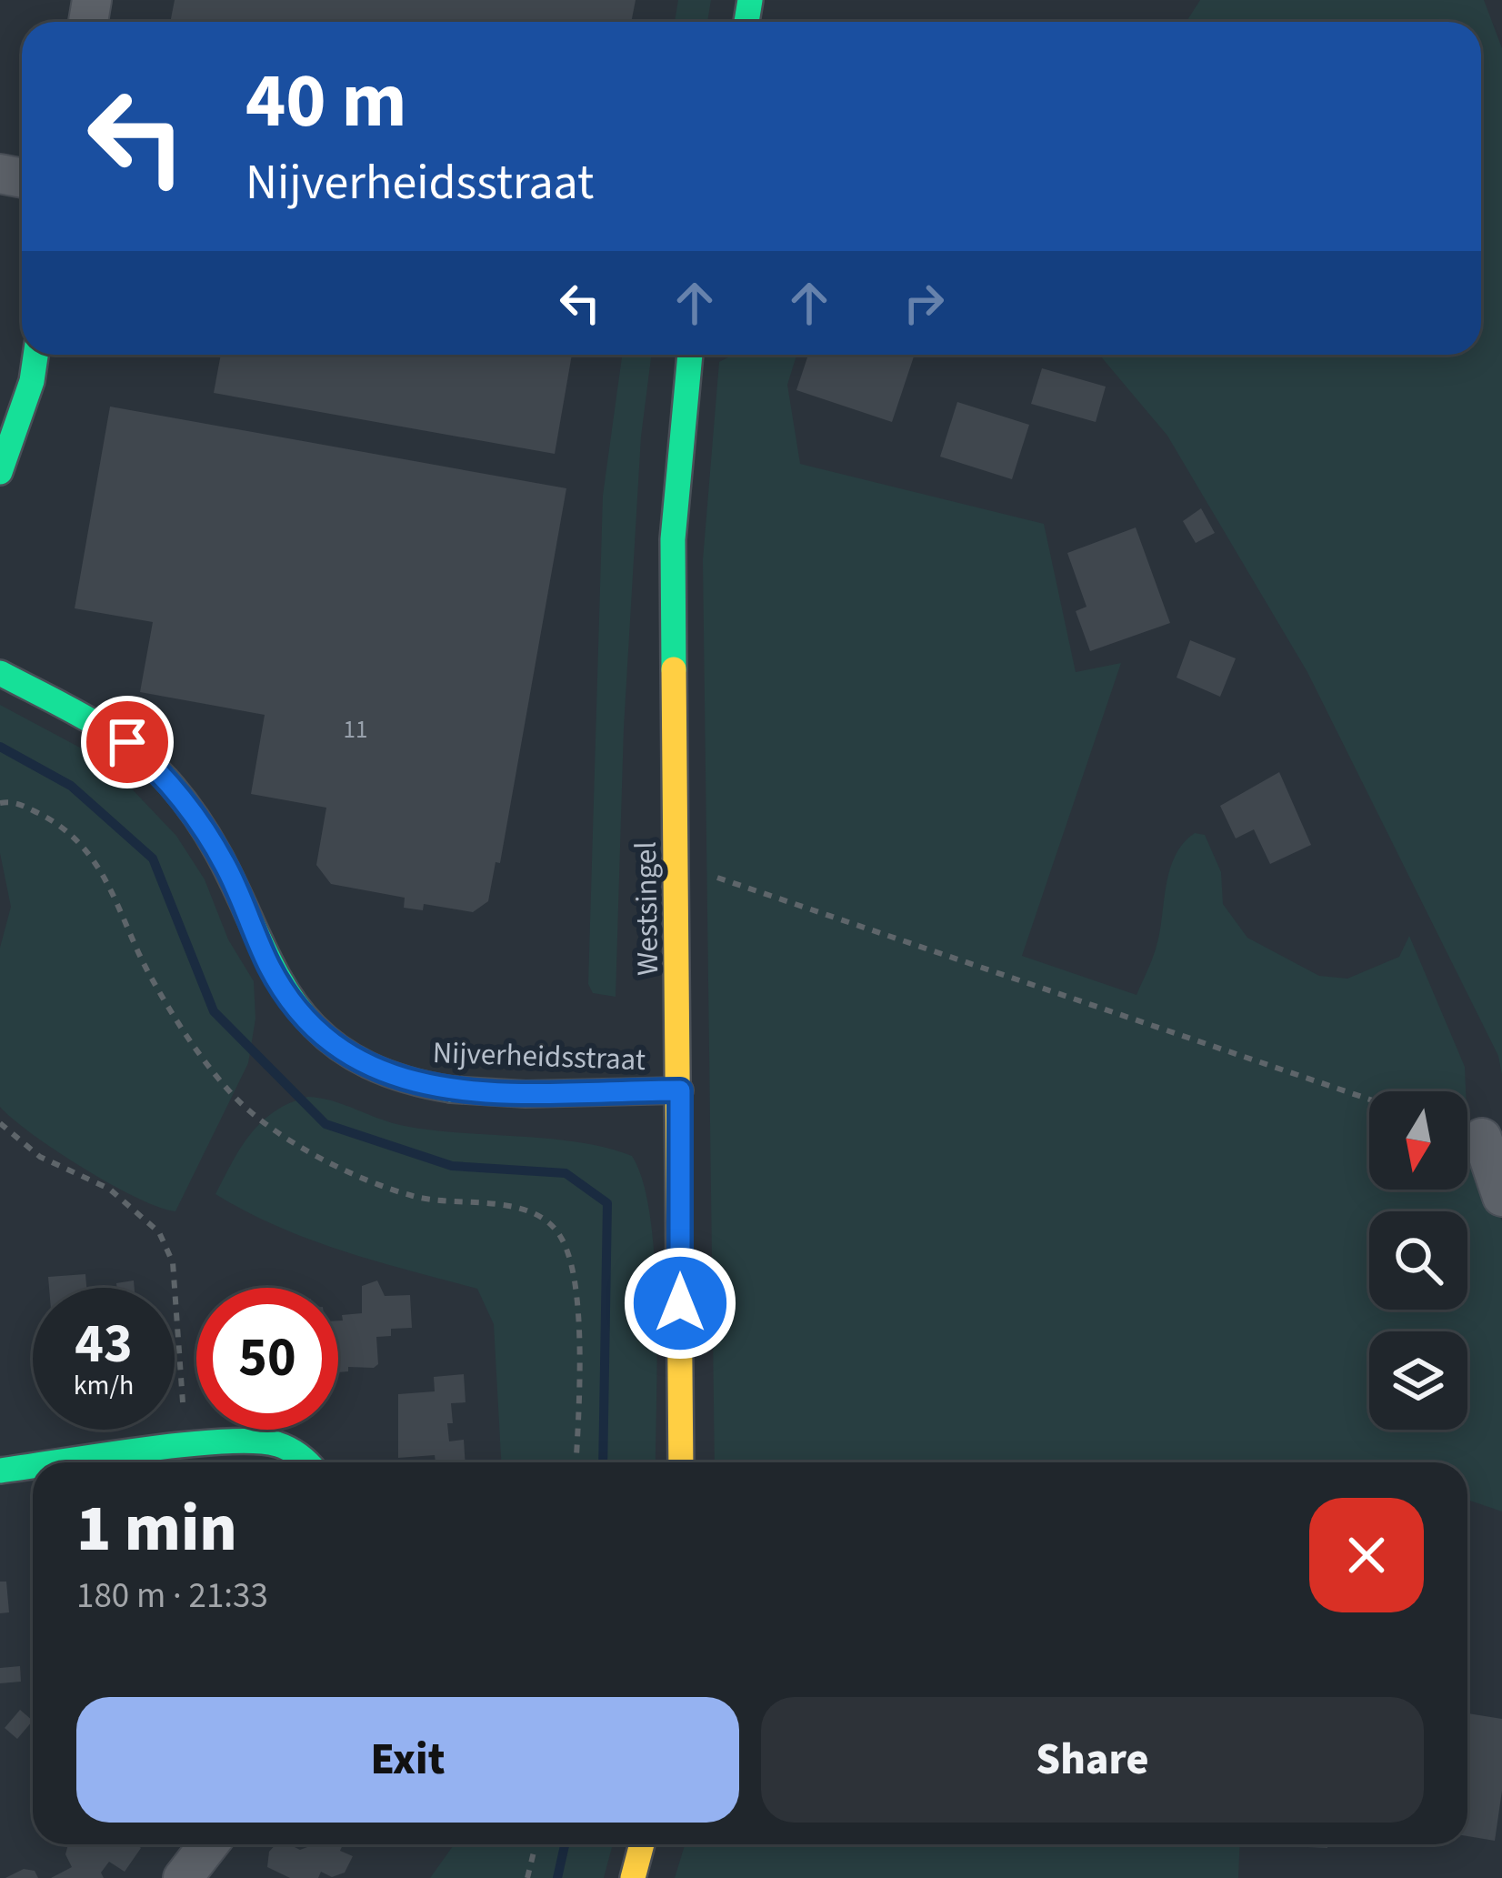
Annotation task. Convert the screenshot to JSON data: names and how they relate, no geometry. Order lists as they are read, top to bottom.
{
  "streets": {
    "street": ["Westsingel", "Nijverheidsstraat"]
  },
  "crossings": [
    ["Westsingel", "Nijverheidsstraat"]
  ],
  "house_numbers": ["11"],
  "north": "bottom",
  "page": {
    "turn": ["40 m", "Nijverheidsstraat"],
    "speed": "43 km/h",
    "limit": "50",
    "heading": ["1 min", "180 m · 21:33"],
    "buttons": ["Exit", "Share"]
  }
}
